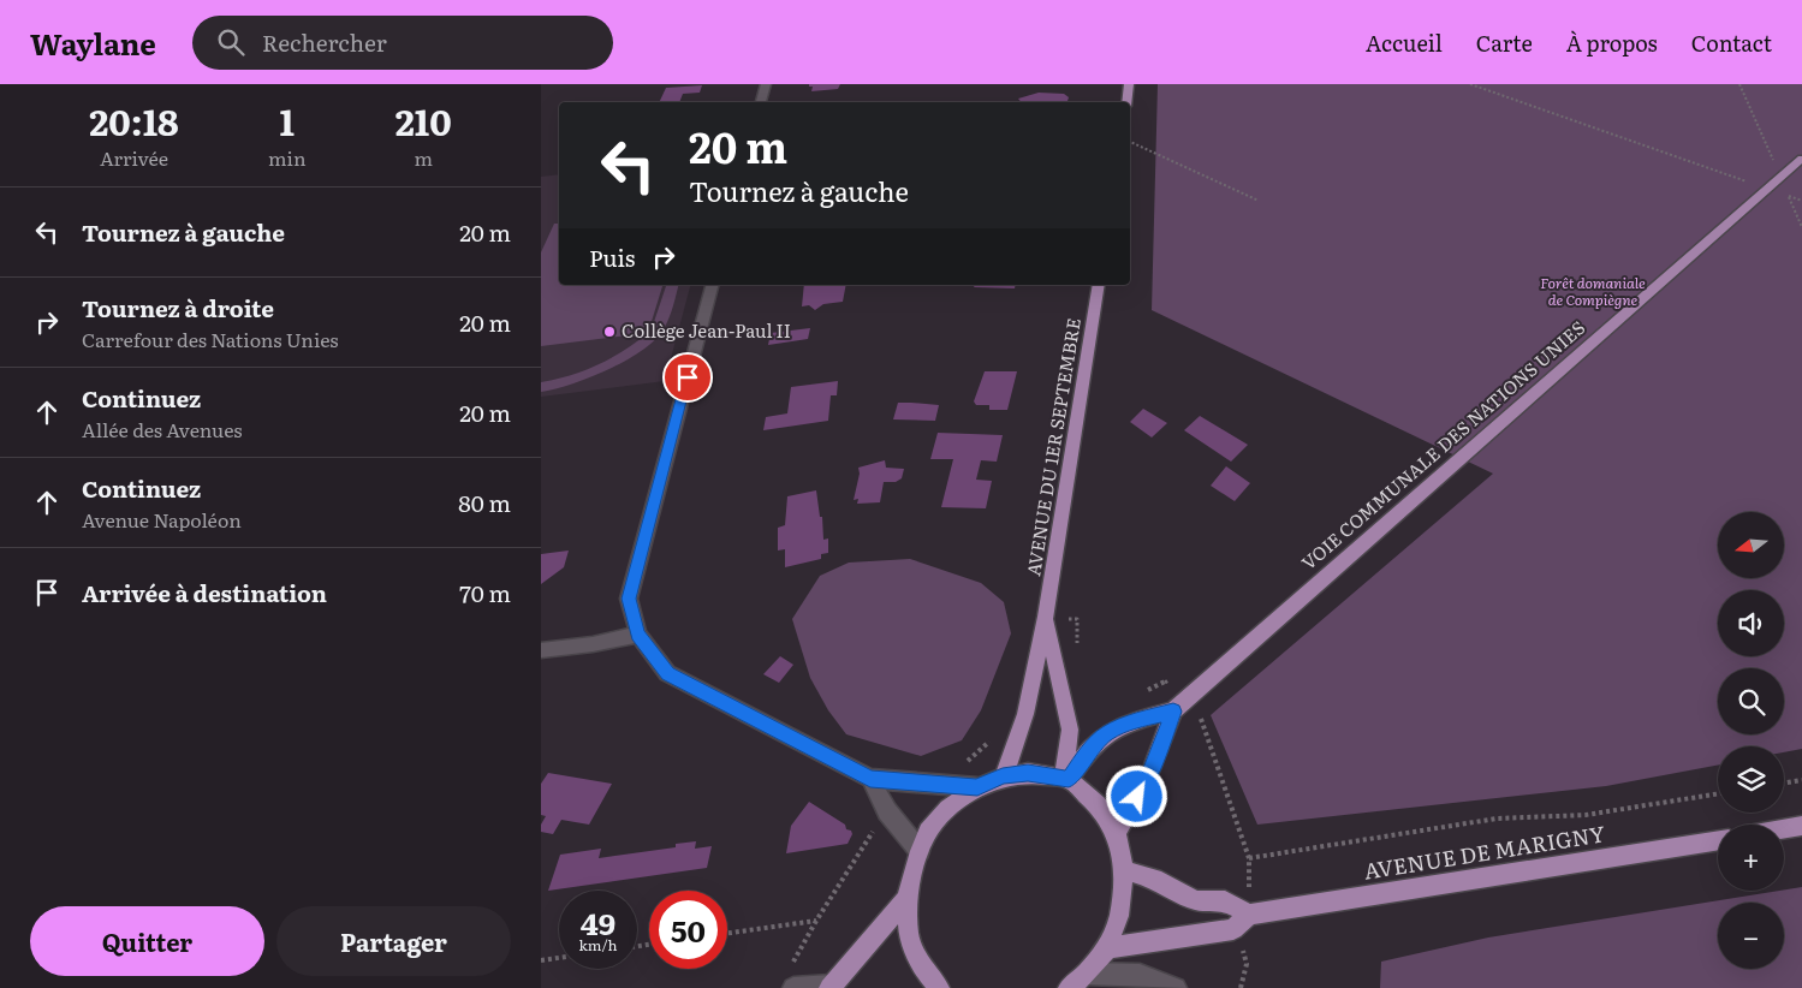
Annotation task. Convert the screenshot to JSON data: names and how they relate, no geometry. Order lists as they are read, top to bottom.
{
  "streets": {
    "main road": ["VOIE COMMUNALE DES NATIONS UNIES", "AVENUE DU 1ER SEPTEMBRE", "AVENUE DE MARIGNY"]
  },
  "parks": ["Forêt domaniale de Compiègne"],
  "places": ["Collège Jean-Paul II"],
  "north": "left",
  "page": {
    "header": "Waylane",
    "search": "Rechercher",
    "nav": [
      "Accueil",
      "Carte",
      "À propos",
      "Contact"
    ],
    "eta": [
      "20:18",
      "Arrivée",
      "1",
      "min",
      "210",
      "m"
    ],
    "turn": ["20 m", "Tournez à gauche"],
    "list": [
      {
        "name": "Tournez à gauche",
        "value": "20 m"
      },
      {
        "name": "Tournez à droite",
        "note": "Carrefour des Nations Unies",
        "value": "20 m"
      },
      {
        "name": "Continuez",
        "note": "Allée des Avenues",
        "value": "20 m"
      },
      {
        "name": "Continuez",
        "note": "Avenue Napoléon",
        "value": "80 m"
      },
      {
        "name": "Arrivée à destination",
        "value": "70 m"
      }
    ],
    "then": "Puis",
    "map_buttons": ["+", "−"],
    "speed": "49 km/h",
    "limit": "50",
    "buttons": ["Quitter", "Partager"]
  }
}
